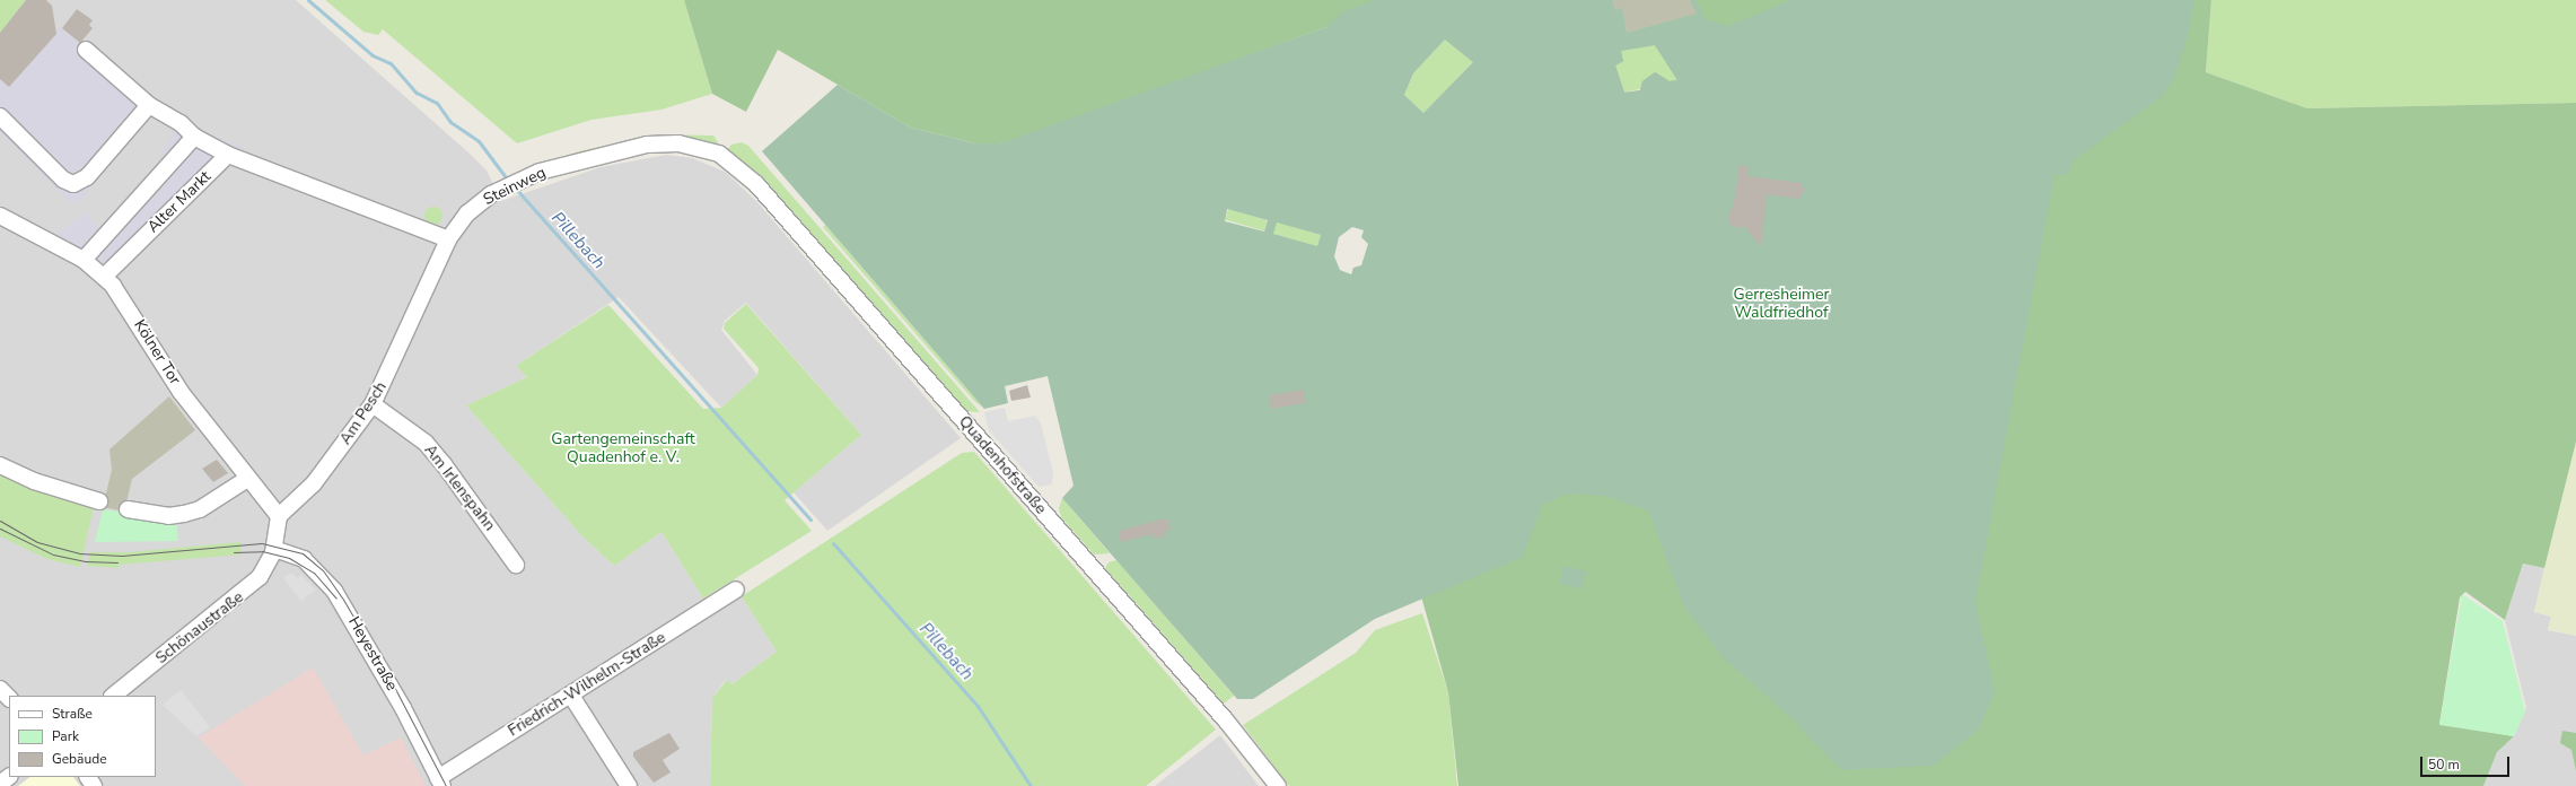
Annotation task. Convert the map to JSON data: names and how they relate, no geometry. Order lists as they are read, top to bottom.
{
  "streets": {
    "street": [
      "Steinweg",
      "Alter Markt",
      "Kölner Tor",
      "Am Pesch",
      "Quadenhofstraße",
      "Am Irlenspahn",
      "Schönaustraße",
      "Heyestraße",
      "Friedrich-Wilhelm-Straße"
    ]
  },
  "crossings": [
    ["Steinweg", "Am Pesch"],
    ["Steinweg", "Quadenhofstraße"],
    ["Alter Markt", "Kölner Tor"],
    ["Kölner Tor", "Am Pesch"],
    ["Am Pesch", "Am Irlenspahn"],
    ["Schönaustraße", "Heyestraße"],
    ["Heyestraße", "Friedrich-Wilhelm-Straße"]
  ],
  "water": ["Pillebach"],
  "parks": ["Gerresheimer Waldfriedhof", "Gartengemeinschaft Quadenhof e. V."],
  "legend": ["Straße", "Park", "Gebäude"],
  "scale_bar": "50 m"
}
